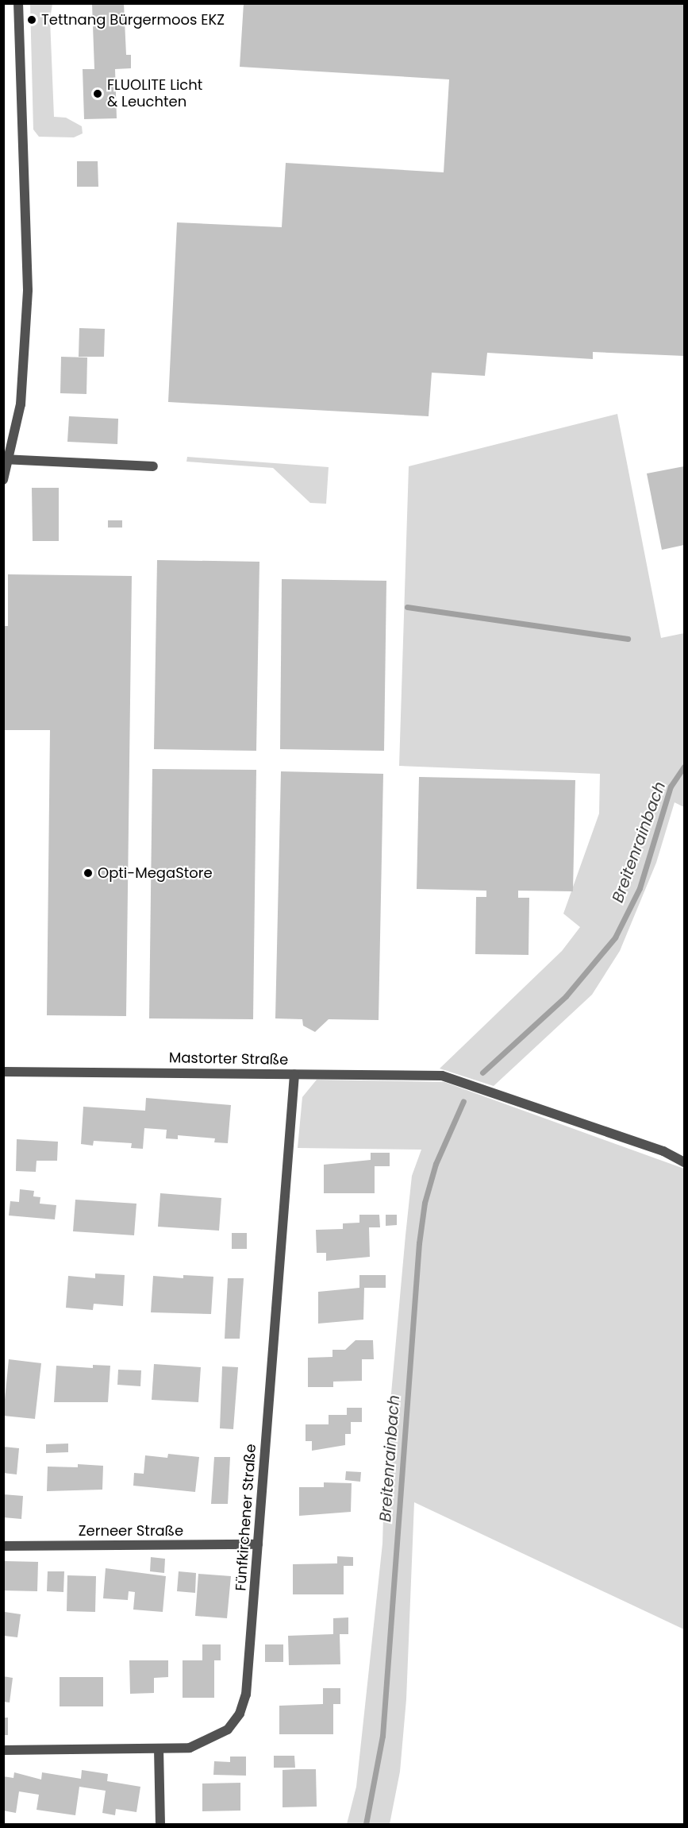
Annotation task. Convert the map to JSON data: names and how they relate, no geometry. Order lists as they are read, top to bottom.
{
  "streets": {
    "street": ["Mastorter Straße", "Fünfkirchener Straße", "Zerneer Straße"]
  },
  "crossings": [
    ["Mastorter Straße", "Fünfkirchener Straße"],
    ["Fünfkirchener Straße", "Zerneer Straße"]
  ],
  "water": ["Breitenrainbach"],
  "places": ["Tettnang Bürgermoos EKZ", "FLUOLITE Licht & Leuchten", "Opti-MegaStore"]
}
